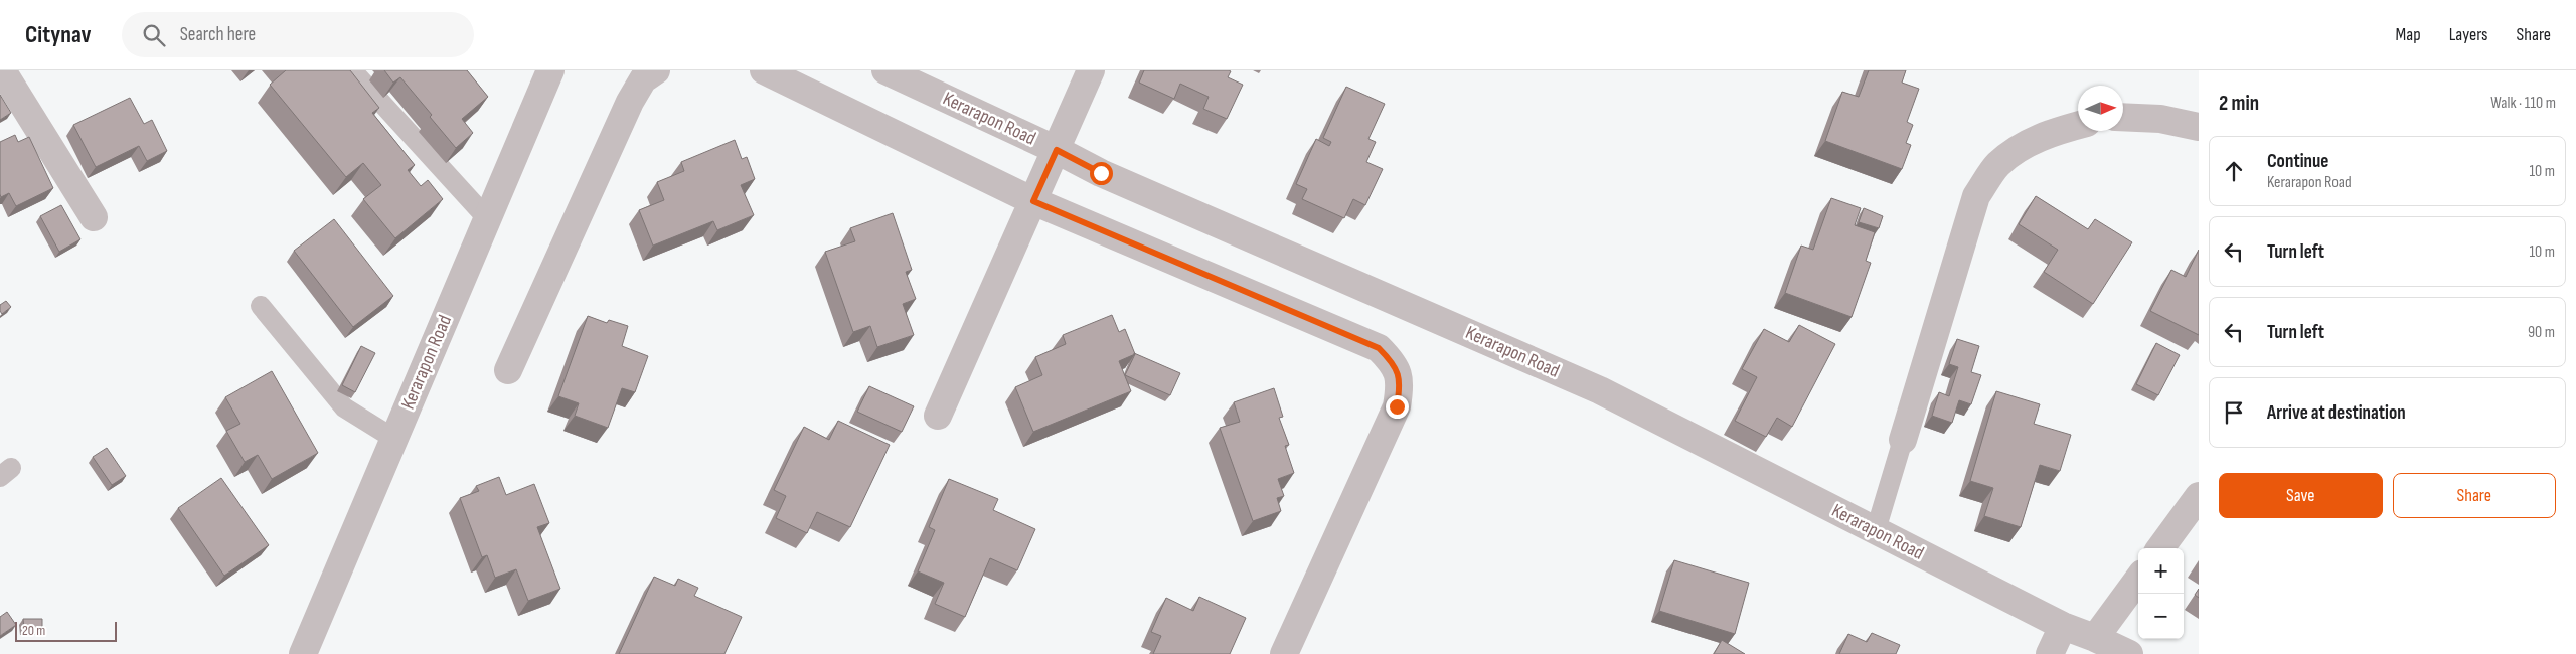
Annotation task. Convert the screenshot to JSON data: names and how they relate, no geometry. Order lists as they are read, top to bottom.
{
  "streets": {
    "street": ["Kerarapon Road"]
  },
  "scale_bar": "20 m",
  "north": "right",
  "page": {
    "header": "Citynav",
    "search": "Search here",
    "nav": ["Map", "Layers", "Share"],
    "heading": ["2 min", "Walk · 110 m"],
    "list": [
      ["Continue", "Kerarapon Road", "10 m"],
      ["Turn left", "10 m"],
      ["Turn left", "90 m"],
      "Arrive at destination"
    ],
    "buttons": ["Save", "Share"],
    "map_buttons": ["+", "−"],
    "scale": "20 m"
  }
}
